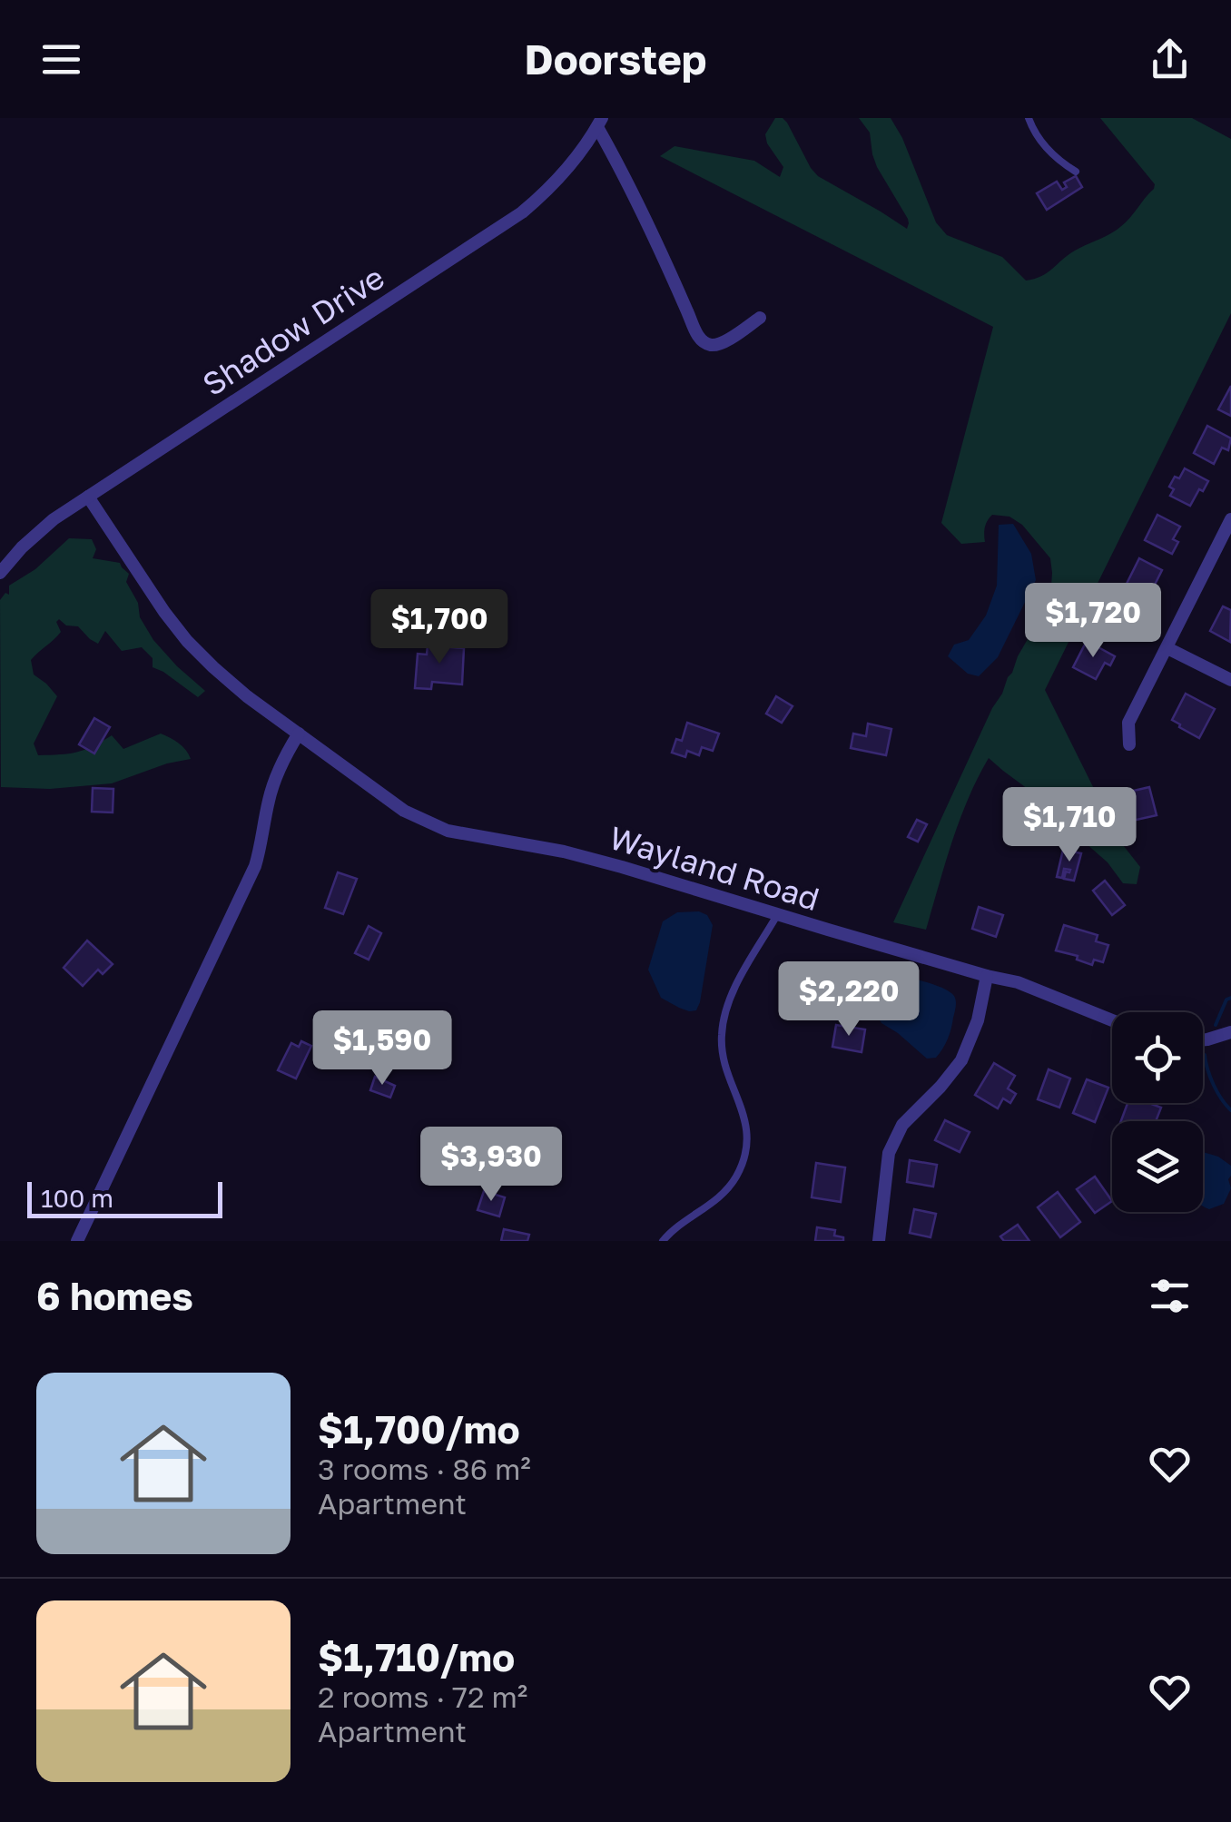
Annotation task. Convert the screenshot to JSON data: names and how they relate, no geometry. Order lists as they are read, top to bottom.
{
  "streets": {
    "street": ["Shadow Drive", "Wayland Road"]
  },
  "crossings": [
    ["Shadow Drive", "Wayland Road"]
  ],
  "scale_bar": "100 m",
  "page": {
    "header": "Doorstep",
    "price": [
      "$1,720",
      "$1,700",
      "$1,710",
      "$2,220",
      "$1,590",
      "$3,930"
    ],
    "scale": "100 m",
    "heading": "6 homes",
    "list": [
      {
        "name": "$1,700/mo",
        "note": "3 rooms · 86 m² · Apartment"
      },
      {
        "name": "$1,710/mo",
        "note": "2 rooms · 72 m² · Apartment"
      }
    ]
  }
}
